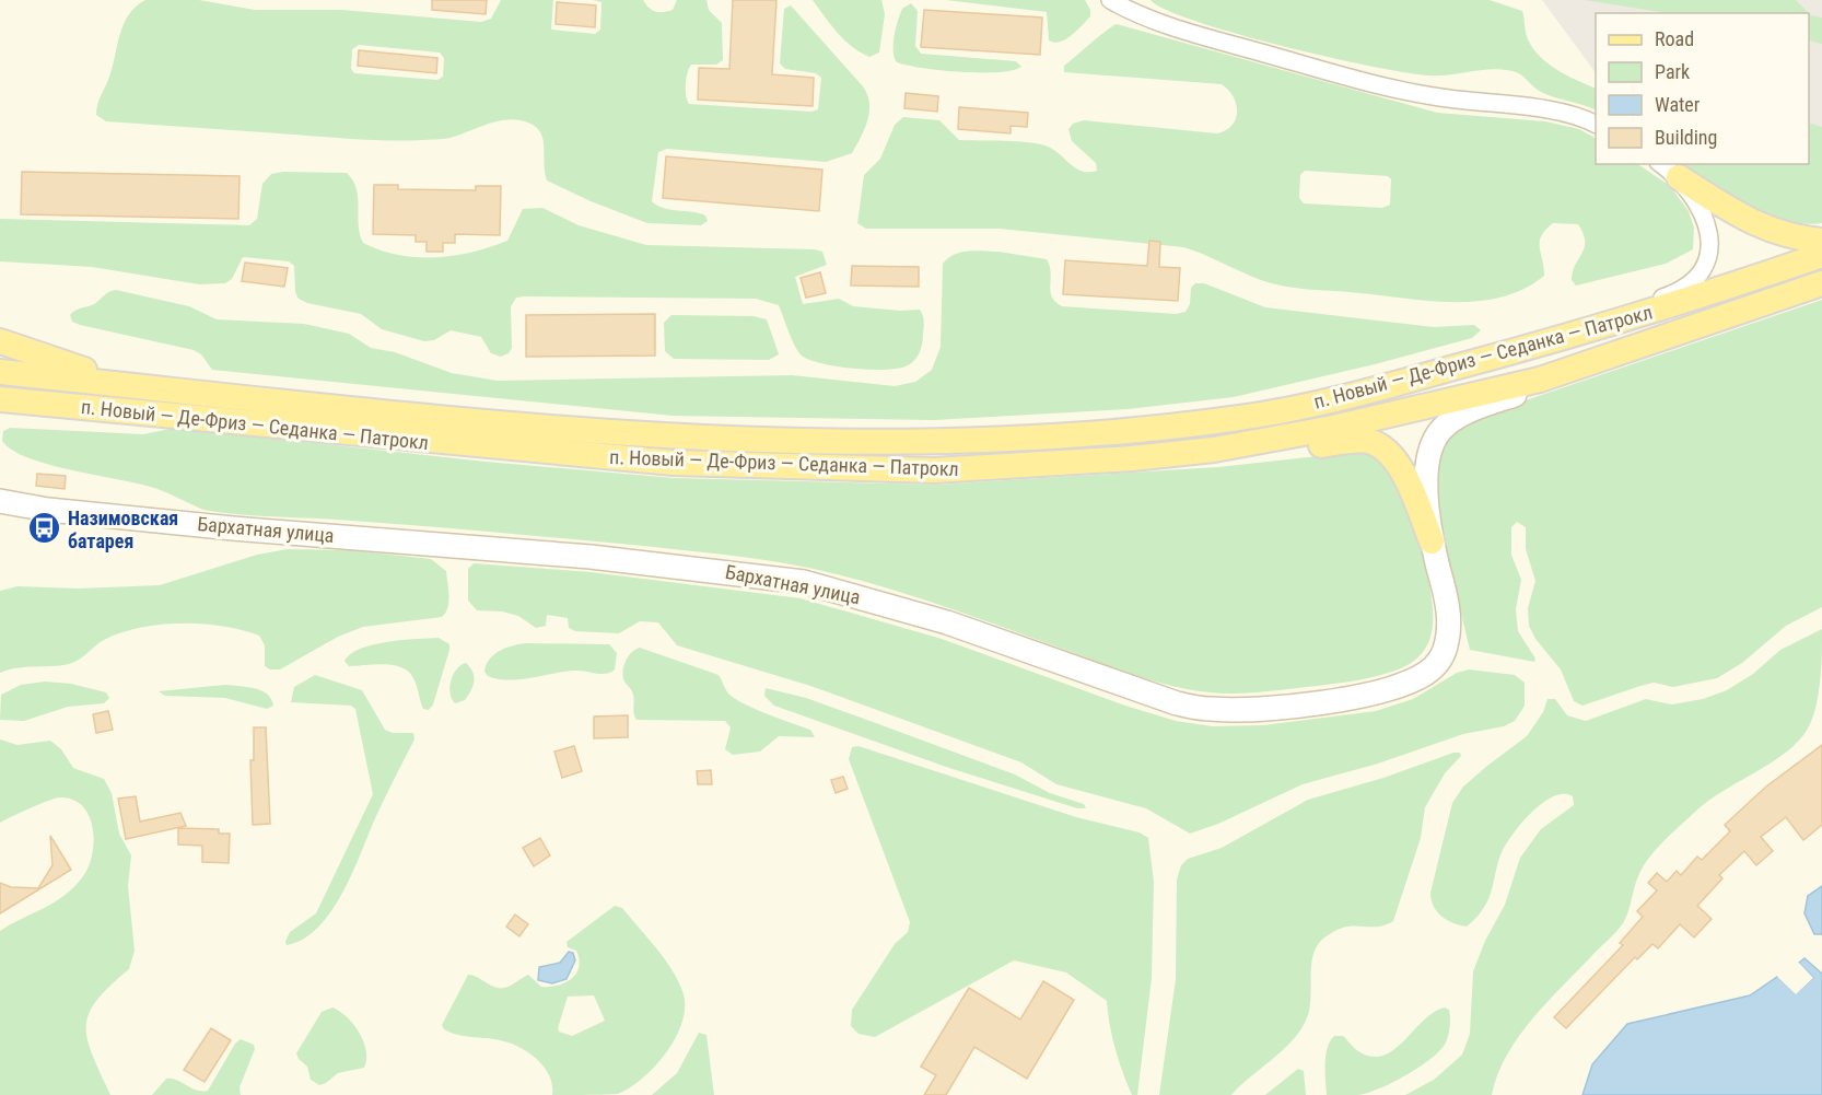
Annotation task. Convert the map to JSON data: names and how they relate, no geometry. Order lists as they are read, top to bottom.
{
  "streets": {
    "main road": ["п. Новый — Де-Фриз — Седанка — Патрокл", "Бархатная улица"]
  },
  "crossings": [
    ["п. Новый — Де-Фриз — Седанка — Патрокл", "Бархатная улица"]
  ],
  "places": {
    "bus stop": ["Назимовская батарея"]
  },
  "legend": [
    "Road",
    "Park",
    "Water",
    "Building"
  ]
}
